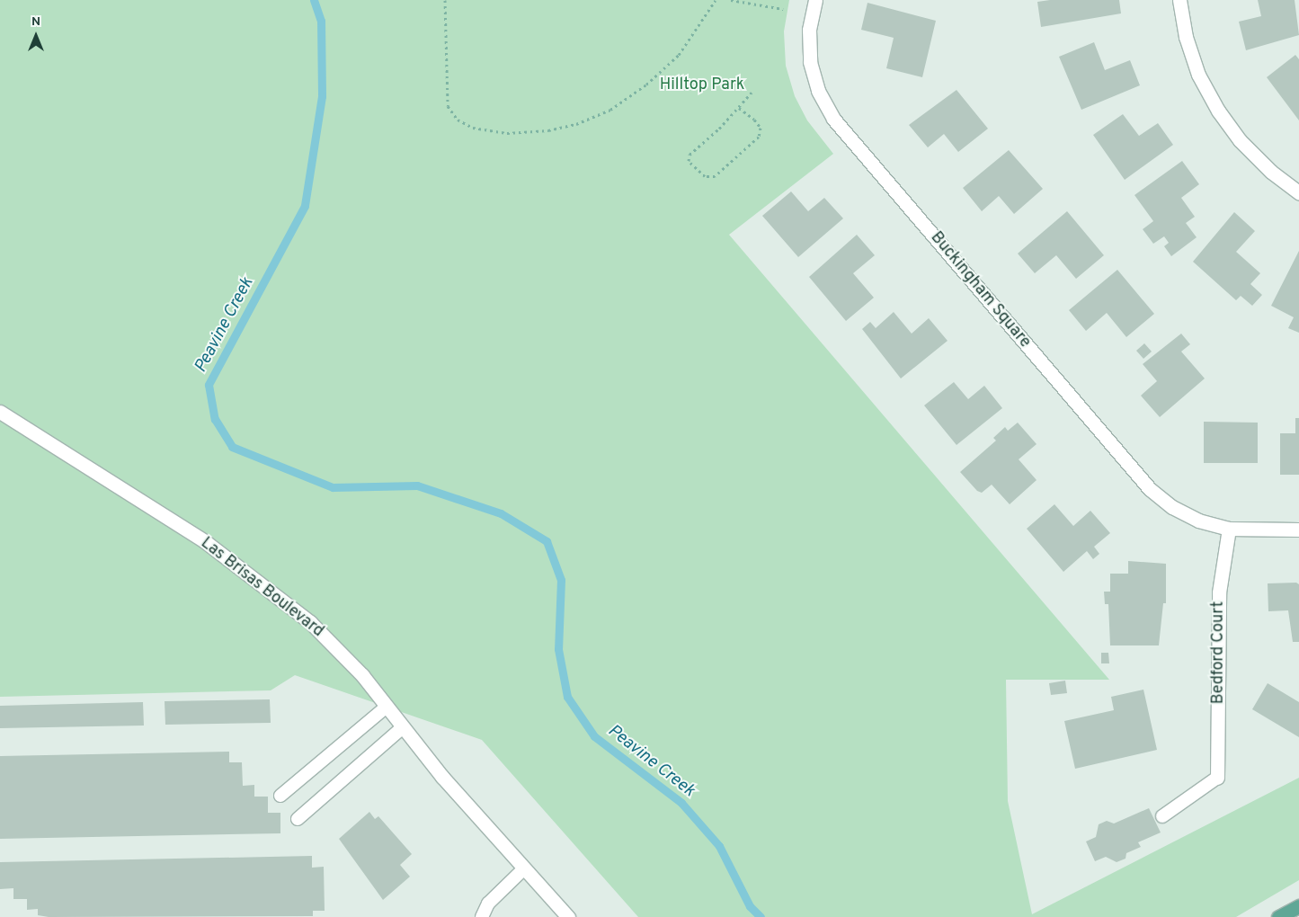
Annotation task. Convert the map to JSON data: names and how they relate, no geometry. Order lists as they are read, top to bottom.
{
  "streets": {
    "street": ["Buckingham Square", "Las Brisas Boulevard", "Bedford Court"]
  },
  "crossings": [
    ["Buckingham Square", "Bedford Court"]
  ],
  "water": ["Peavine Creek"],
  "parks": ["Hilltop Park"],
  "north": "top"
}
